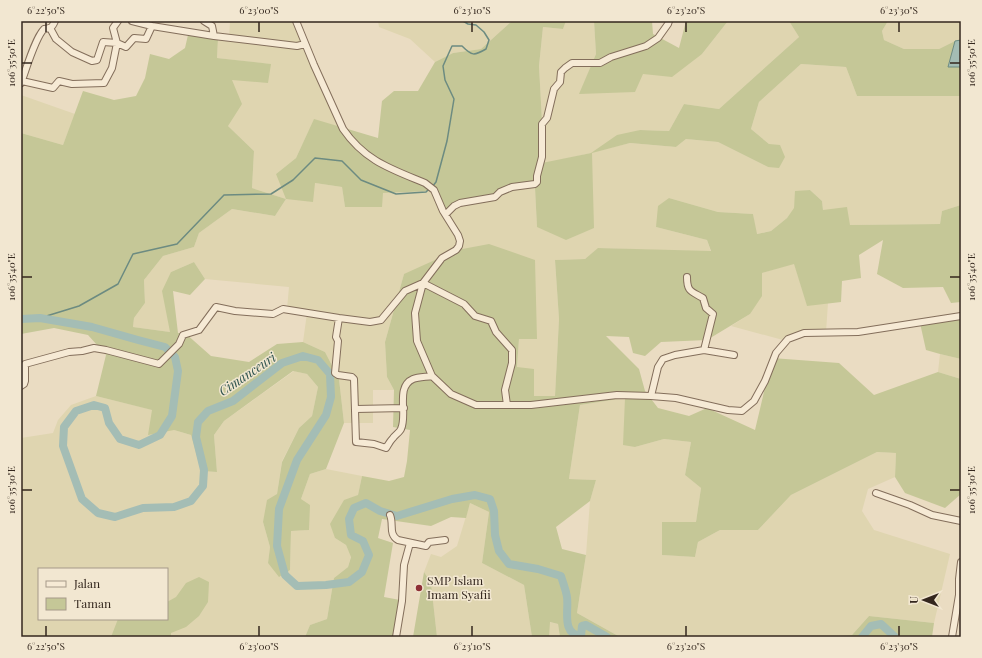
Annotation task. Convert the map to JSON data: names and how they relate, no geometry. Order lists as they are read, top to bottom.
{
  "water": ["Cimanceuri"],
  "places": ["SMP Islam Imam Syafii"],
  "legend": ["Jalan", "Taman"],
  "north": "left",
  "coordinates": [
    "6°22'50\"S",
    "6°23'00\"S",
    "6°23'10\"S",
    "6°23'20\"S",
    "6°23'30\"S",
    "106°35'50\"E",
    "106°35'40\"E",
    "106°35'30\"E"
  ]
}
